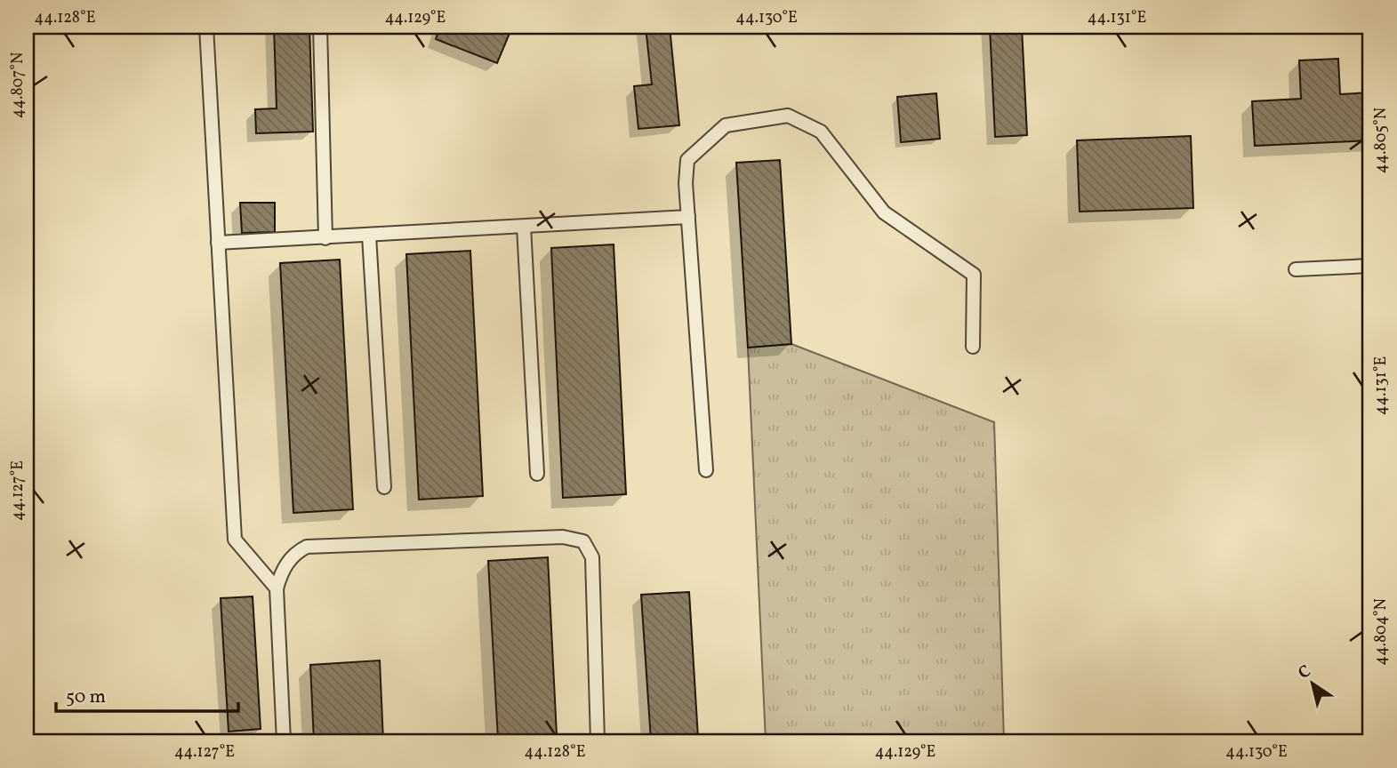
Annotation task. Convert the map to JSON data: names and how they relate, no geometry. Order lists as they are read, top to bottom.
{
  "scale_bar": "50 m",
  "north": "top left",
  "coordinates": [
    "44.128°E",
    "44.129°E",
    "44.130°E",
    "44.131°E",
    "44.807°N",
    "44.805°N",
    "44.127°E",
    "44.804°N"
  ]
}
